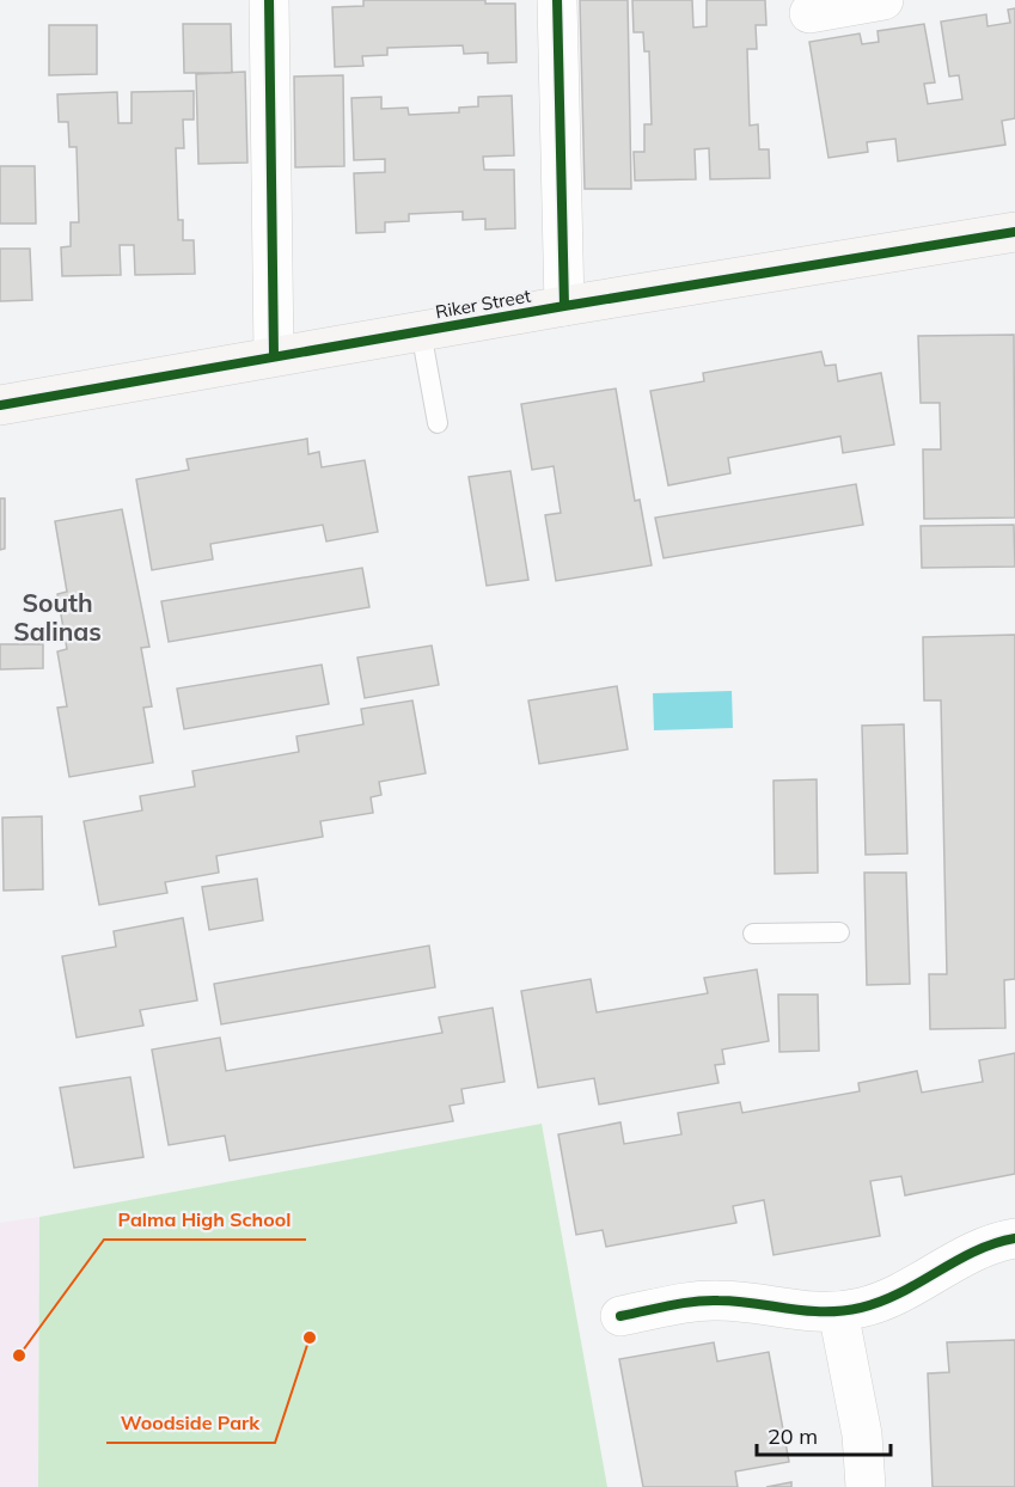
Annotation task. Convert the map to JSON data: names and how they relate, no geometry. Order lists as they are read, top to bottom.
{
  "streets": {
    "street": ["Riker Street"]
  },
  "districts": ["South Salinas"],
  "places": ["Woodside Park", "Palma High School"],
  "scale_bar": "20 m"
}
